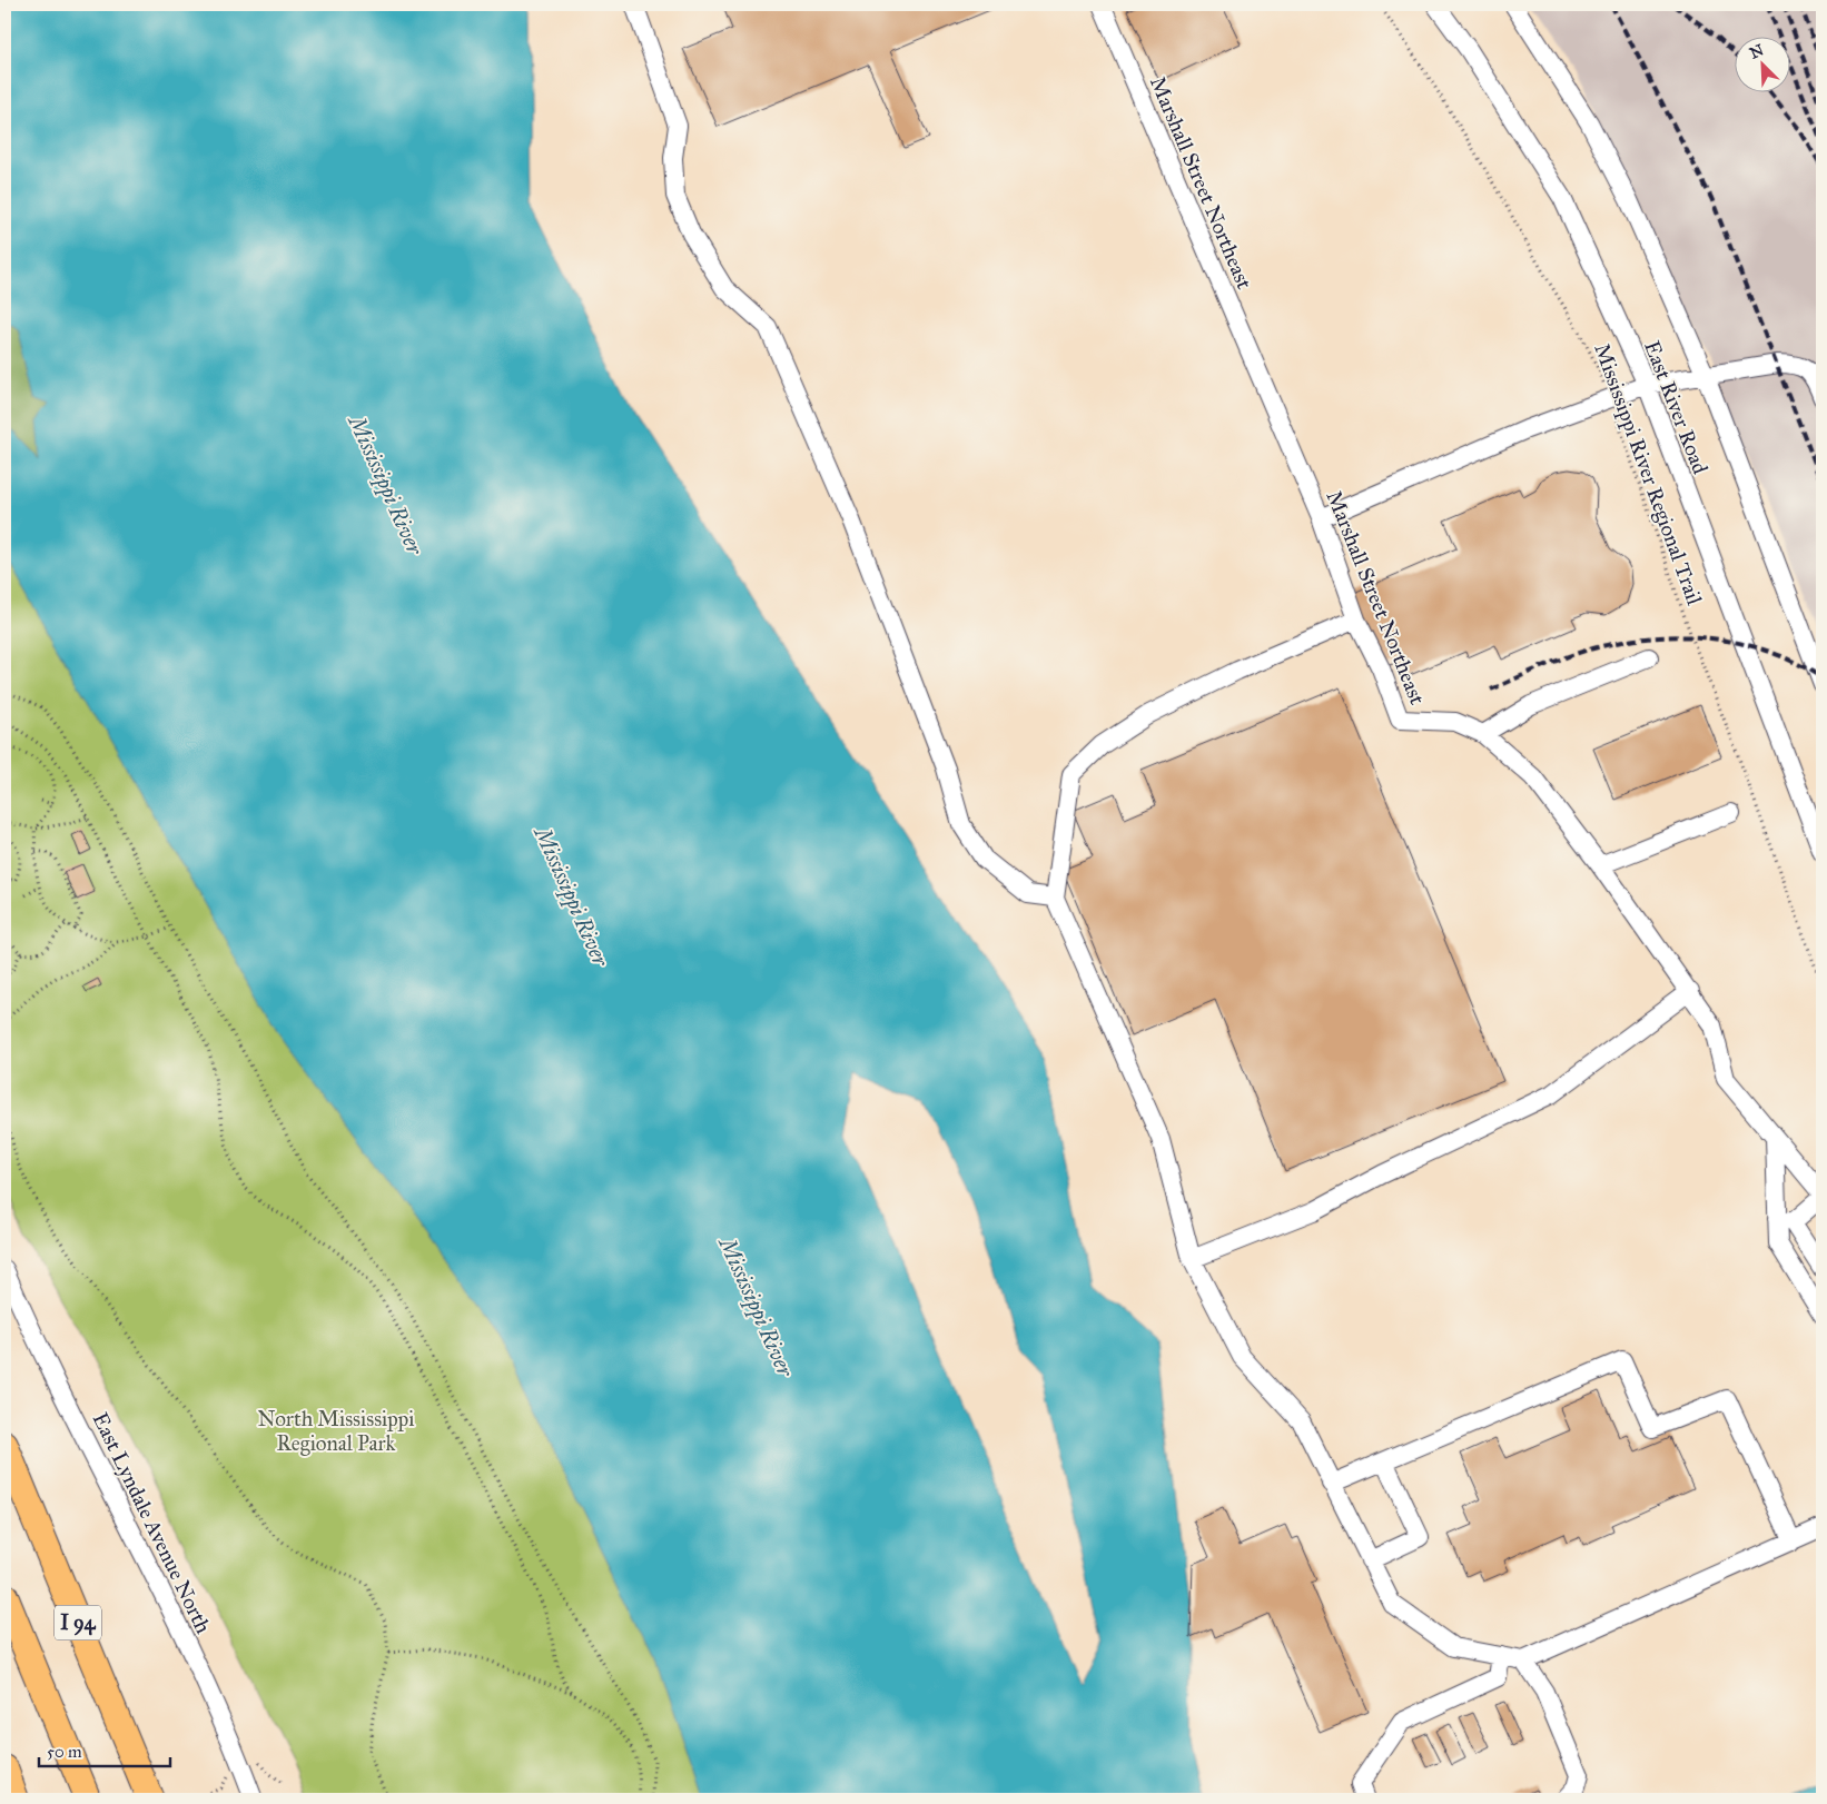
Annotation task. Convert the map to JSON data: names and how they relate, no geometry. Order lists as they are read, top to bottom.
{
  "streets": {
    "highway": ["I 94"],
    "street": ["Marshall Street Northeast", "East River Road", "East Lyndale Avenue North"],
    "path": ["Mississippi River Regional Trail"]
  },
  "water": ["Mississippi River"],
  "parks": ["North Mississippi Regional Park"],
  "scale_bar": "50 m",
  "north": "top left"
}
